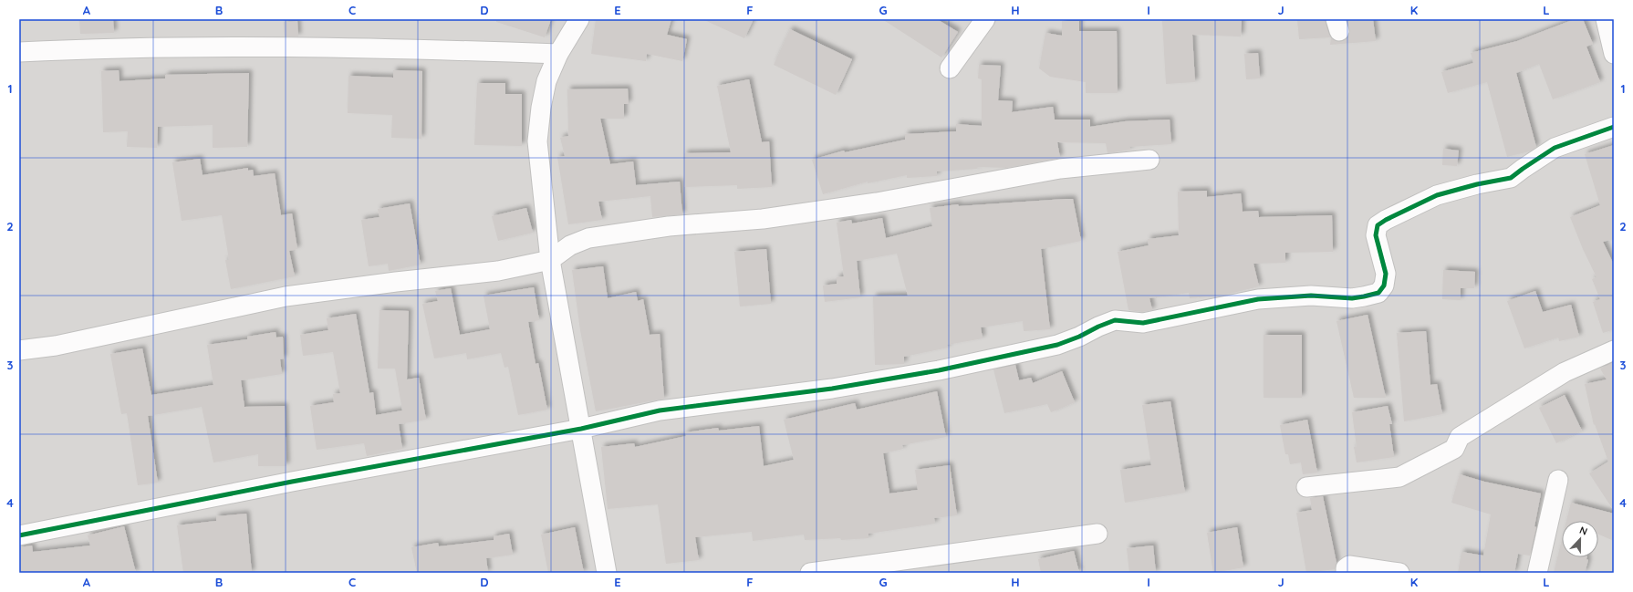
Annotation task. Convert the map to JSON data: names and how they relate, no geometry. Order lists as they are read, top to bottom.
{
  "north": "top",
  "grid": {
    "columns": [
      "A",
      "B",
      "C",
      "D",
      "E",
      "F",
      "G",
      "H",
      "I",
      "J",
      "K",
      "L"
    ],
    "rows": [
      "1",
      "2",
      "3",
      "4"
    ]
  }
}
